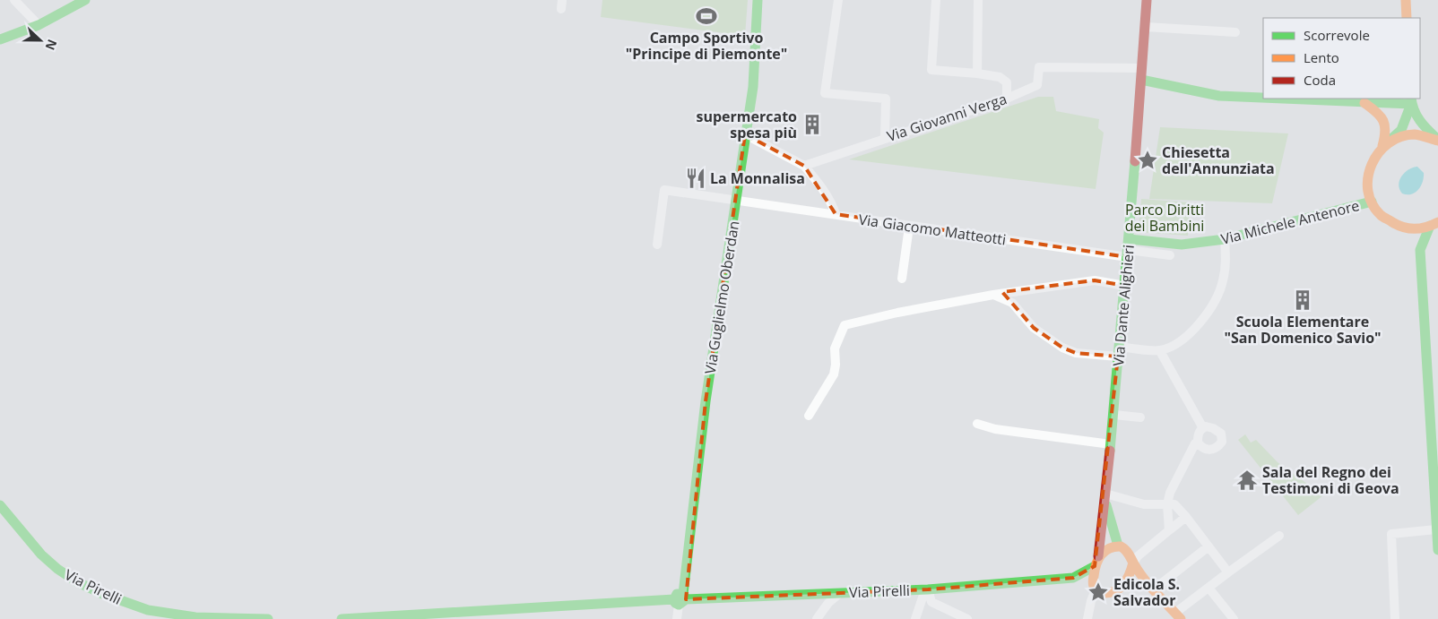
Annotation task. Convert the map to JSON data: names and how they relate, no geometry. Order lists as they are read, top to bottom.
{
  "streets": {
    "street": [
      "Via Giovanni Verga",
      "Via Michele Antenore",
      "Via Giacomo Matteotti",
      "Via Guglielmo Oberdan",
      "Via Dante Alighieri",
      "Via Pirelli"
    ]
  },
  "crossings": [
    ["Via Giovanni Verga", "Via Dante Alighieri"],
    ["Via Michele Antenore", "Via Giacomo Matteotti"],
    ["Via Michele Antenore", "Via Dante Alighieri"],
    ["Via Giacomo Matteotti", "Via Guglielmo Oberdan"],
    ["Via Giacomo Matteotti", "Via Dante Alighieri"],
    ["Via Guglielmo Oberdan", "Via Pirelli"],
    ["Via Dante Alighieri", "Via Pirelli"]
  ],
  "parks": ["Parco Diritti dei Bambini"],
  "places": {
    "sports": ["Campo Sportivo \"Principe di Piemonte\""],
    "building": ["supermercato spesa più", "Scuola Elementare \"San Domenico Savio\""],
    "place": ["Chiesetta dell'Annunziata", "Edicola S. Salvador"],
    "restaurant": ["La Monnalisa"],
    "temple": ["Sala del Regno dei Testimoni di Geova"]
  },
  "legend": ["Scorrevole", "Lento", "Coda"],
  "north": "right"
}
